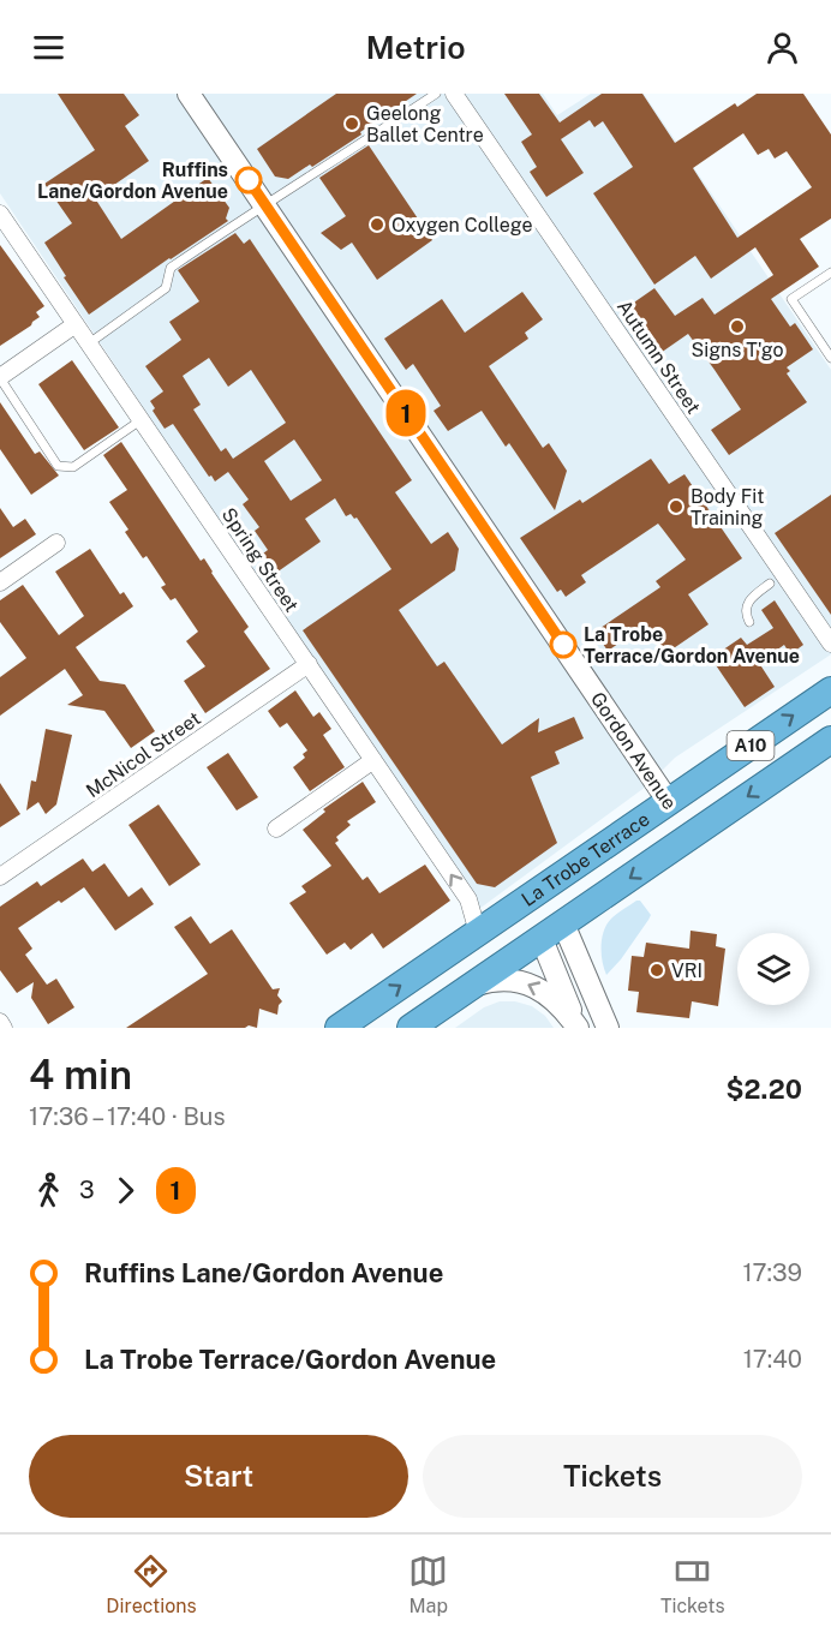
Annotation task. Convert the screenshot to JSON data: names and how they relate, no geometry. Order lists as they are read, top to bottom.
{
  "streets": {
    "highway": ["A10", "Gordon Avenue", "La Trobe Terrace"],
    "street": ["Autumn Street", "Spring Street", "McNicol Street"]
  },
  "crossings": [
    ["Spring Street", "McNicol Street"],
    ["Spring Street", "La Trobe Terrace"],
    ["Gordon Avenue", "La Trobe Terrace"]
  ],
  "places": [
    "Geelong Ballet Centre",
    "Ruffins Lane/Gordon Avenue",
    "Oxygen College",
    "Signs T'go",
    "Body Fit Training",
    "La Trobe Terrace/Gordon Avenue",
    "VRI"
  ],
  "lines": ["bus line 1"],
  "page": {
    "header": "Metrio",
    "on_map": "1",
    "heading": ["4 min", "17:36 – 17:40 · Bus", "$2.20"],
    "legs": ["3", "1"],
    "list": [
      {
        "name": "Ruffins Lane/Gordon Avenue",
        "value": "17:39"
      },
      {
        "name": "La Trobe Terrace/Gordon Avenue",
        "value": "17:40"
      }
    ],
    "buttons": ["Start", "Tickets"],
    "tabs": ["Directions", "Map", "Tickets"]
  }
}
